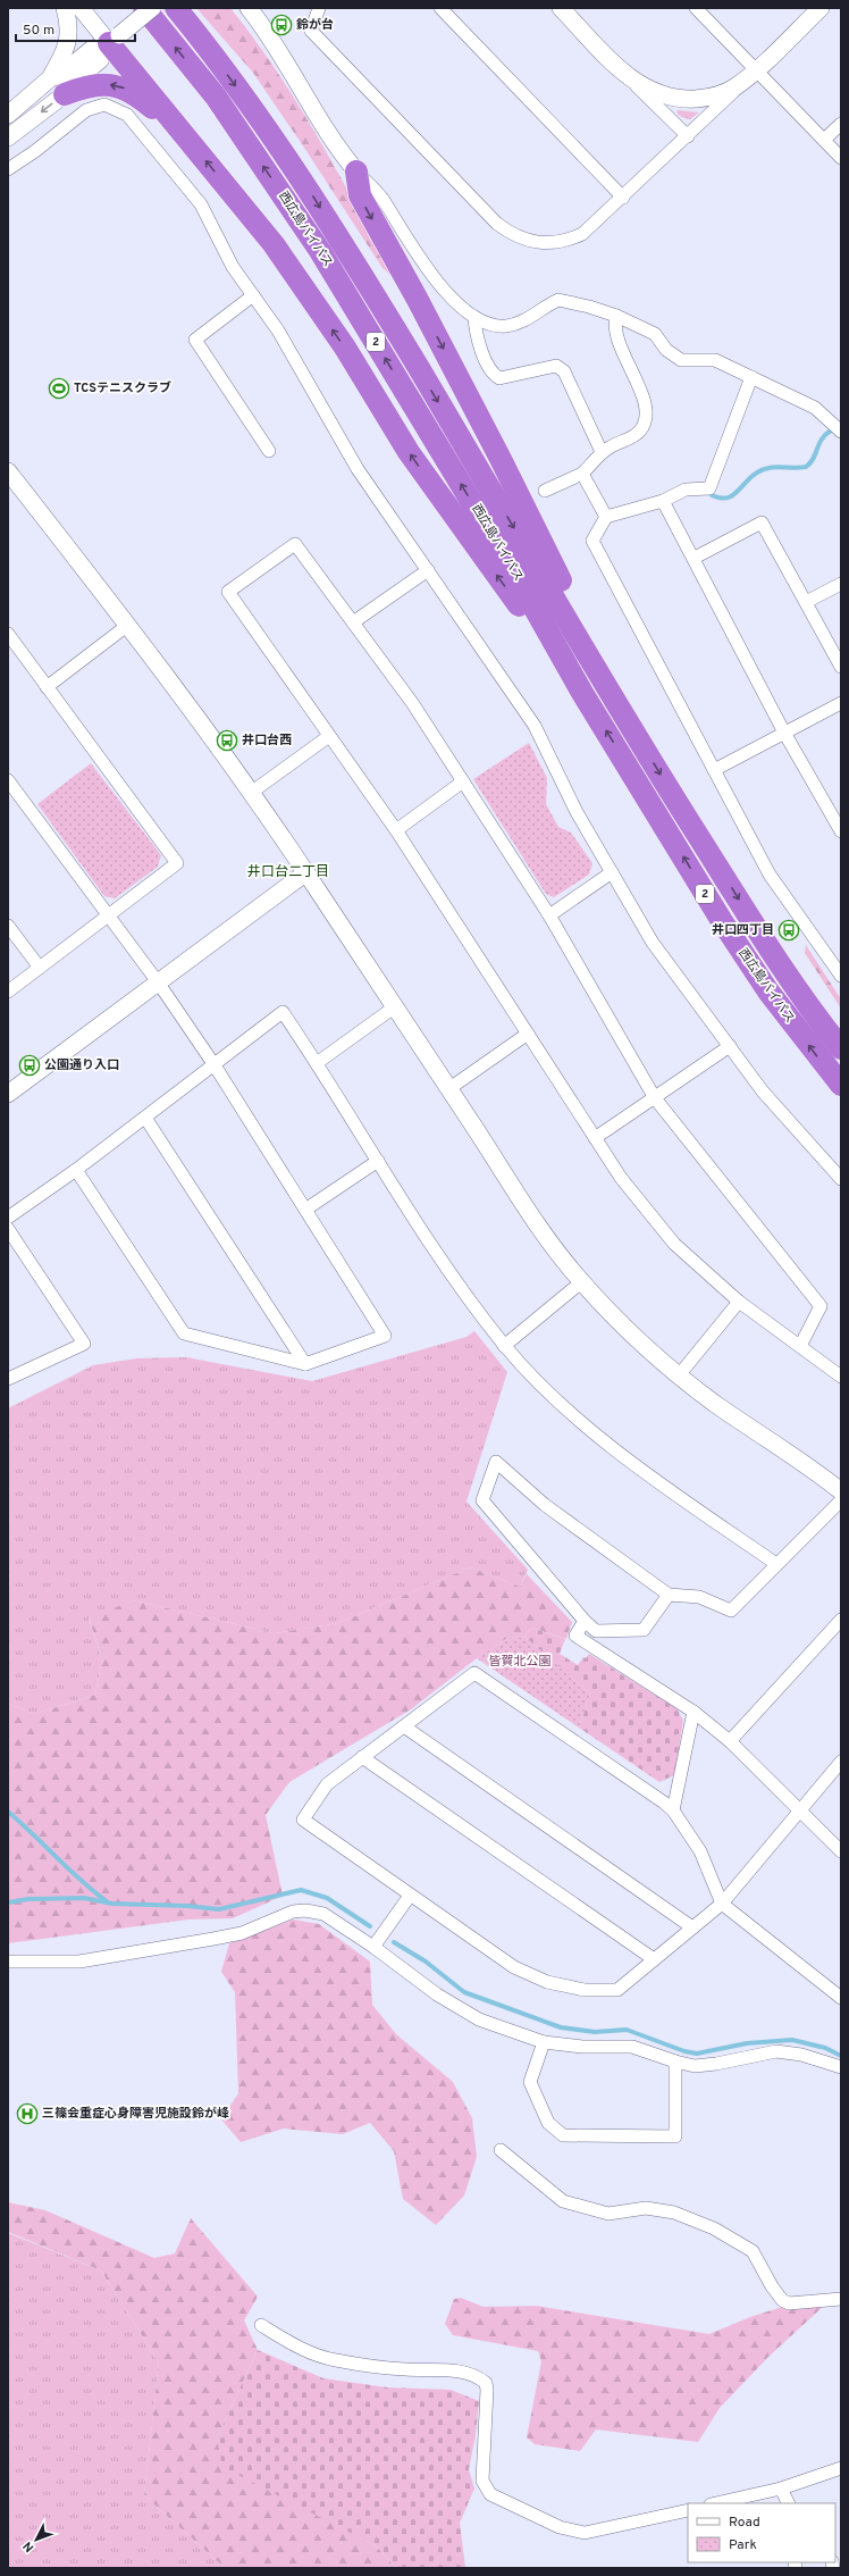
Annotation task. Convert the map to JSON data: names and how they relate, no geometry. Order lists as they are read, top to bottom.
{
  "streets": {
    "highway": ["西広島バイパス", "2"]
  },
  "districts": ["井口台二丁目"],
  "parks": ["皆賀北公園"],
  "places": {
    "bus stop": [
      "鈴が台",
      "井口台西",
      "井口四丁目",
      "公園通り入口"
    ],
    "sports": ["TCSテニスクラブ"],
    "hospital": ["三篠会重症心身障害児施設鈴が峰"]
  },
  "legend": ["Road", "Park"],
  "scale_bar": "50 m",
  "north": "bottom left"
}
